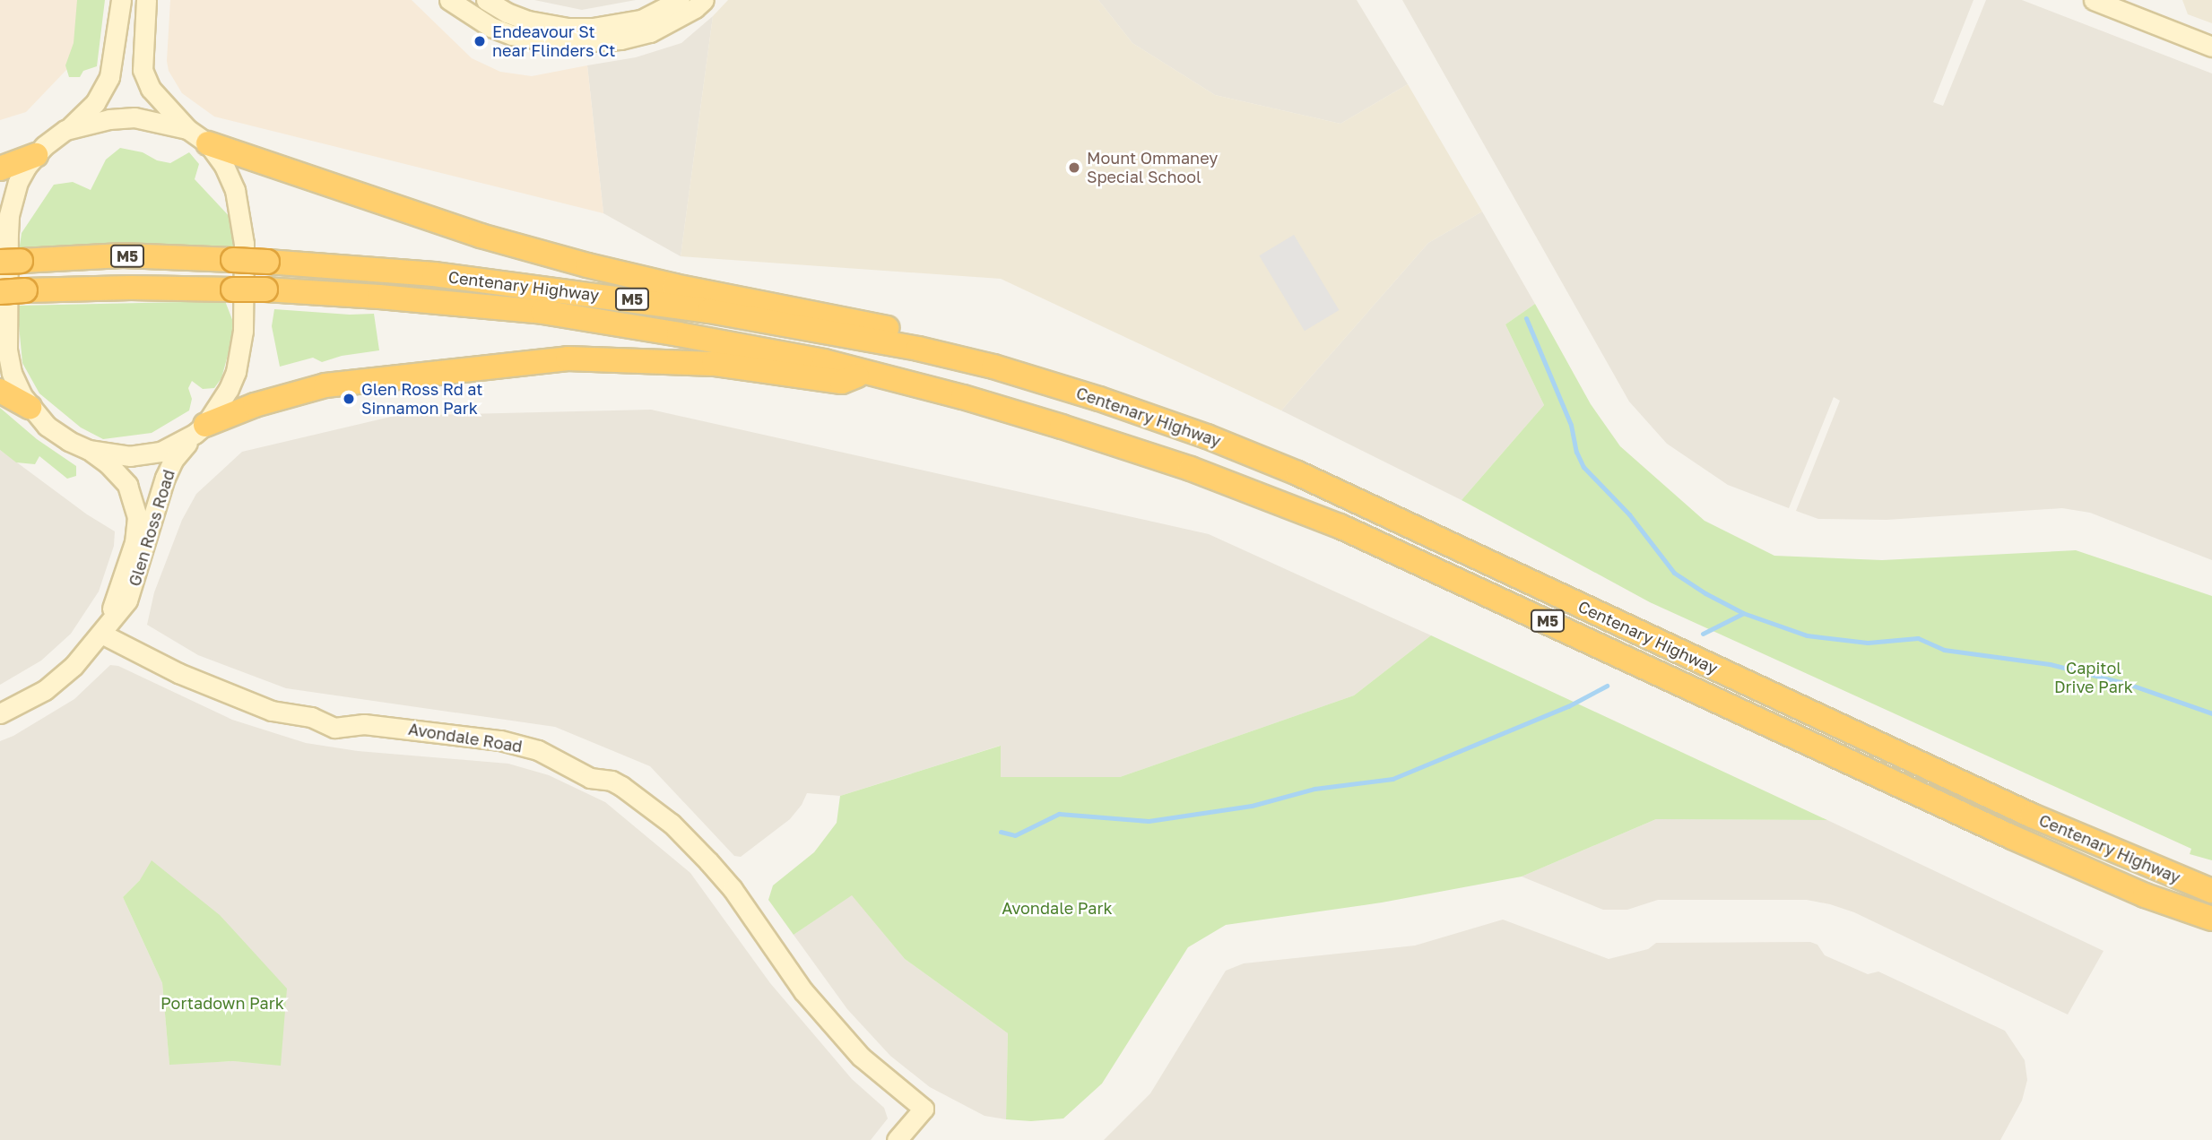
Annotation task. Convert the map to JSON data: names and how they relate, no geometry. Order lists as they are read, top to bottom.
{
  "streets": {
    "highway": ["M5", "Centenary Highway"],
    "main road": ["Glen Ross Road", "Avondale Road"]
  },
  "crossings": [
    ["Glen Ross Road", "Avondale Road"]
  ],
  "parks": ["Capitol Drive Park", "Avondale Park", "Portadown Park"],
  "places": ["Endeavour St near Flinders Ct", "Mount Ommaney Special School", "Glen Ross Rd at Sinnamon Park"]
}
